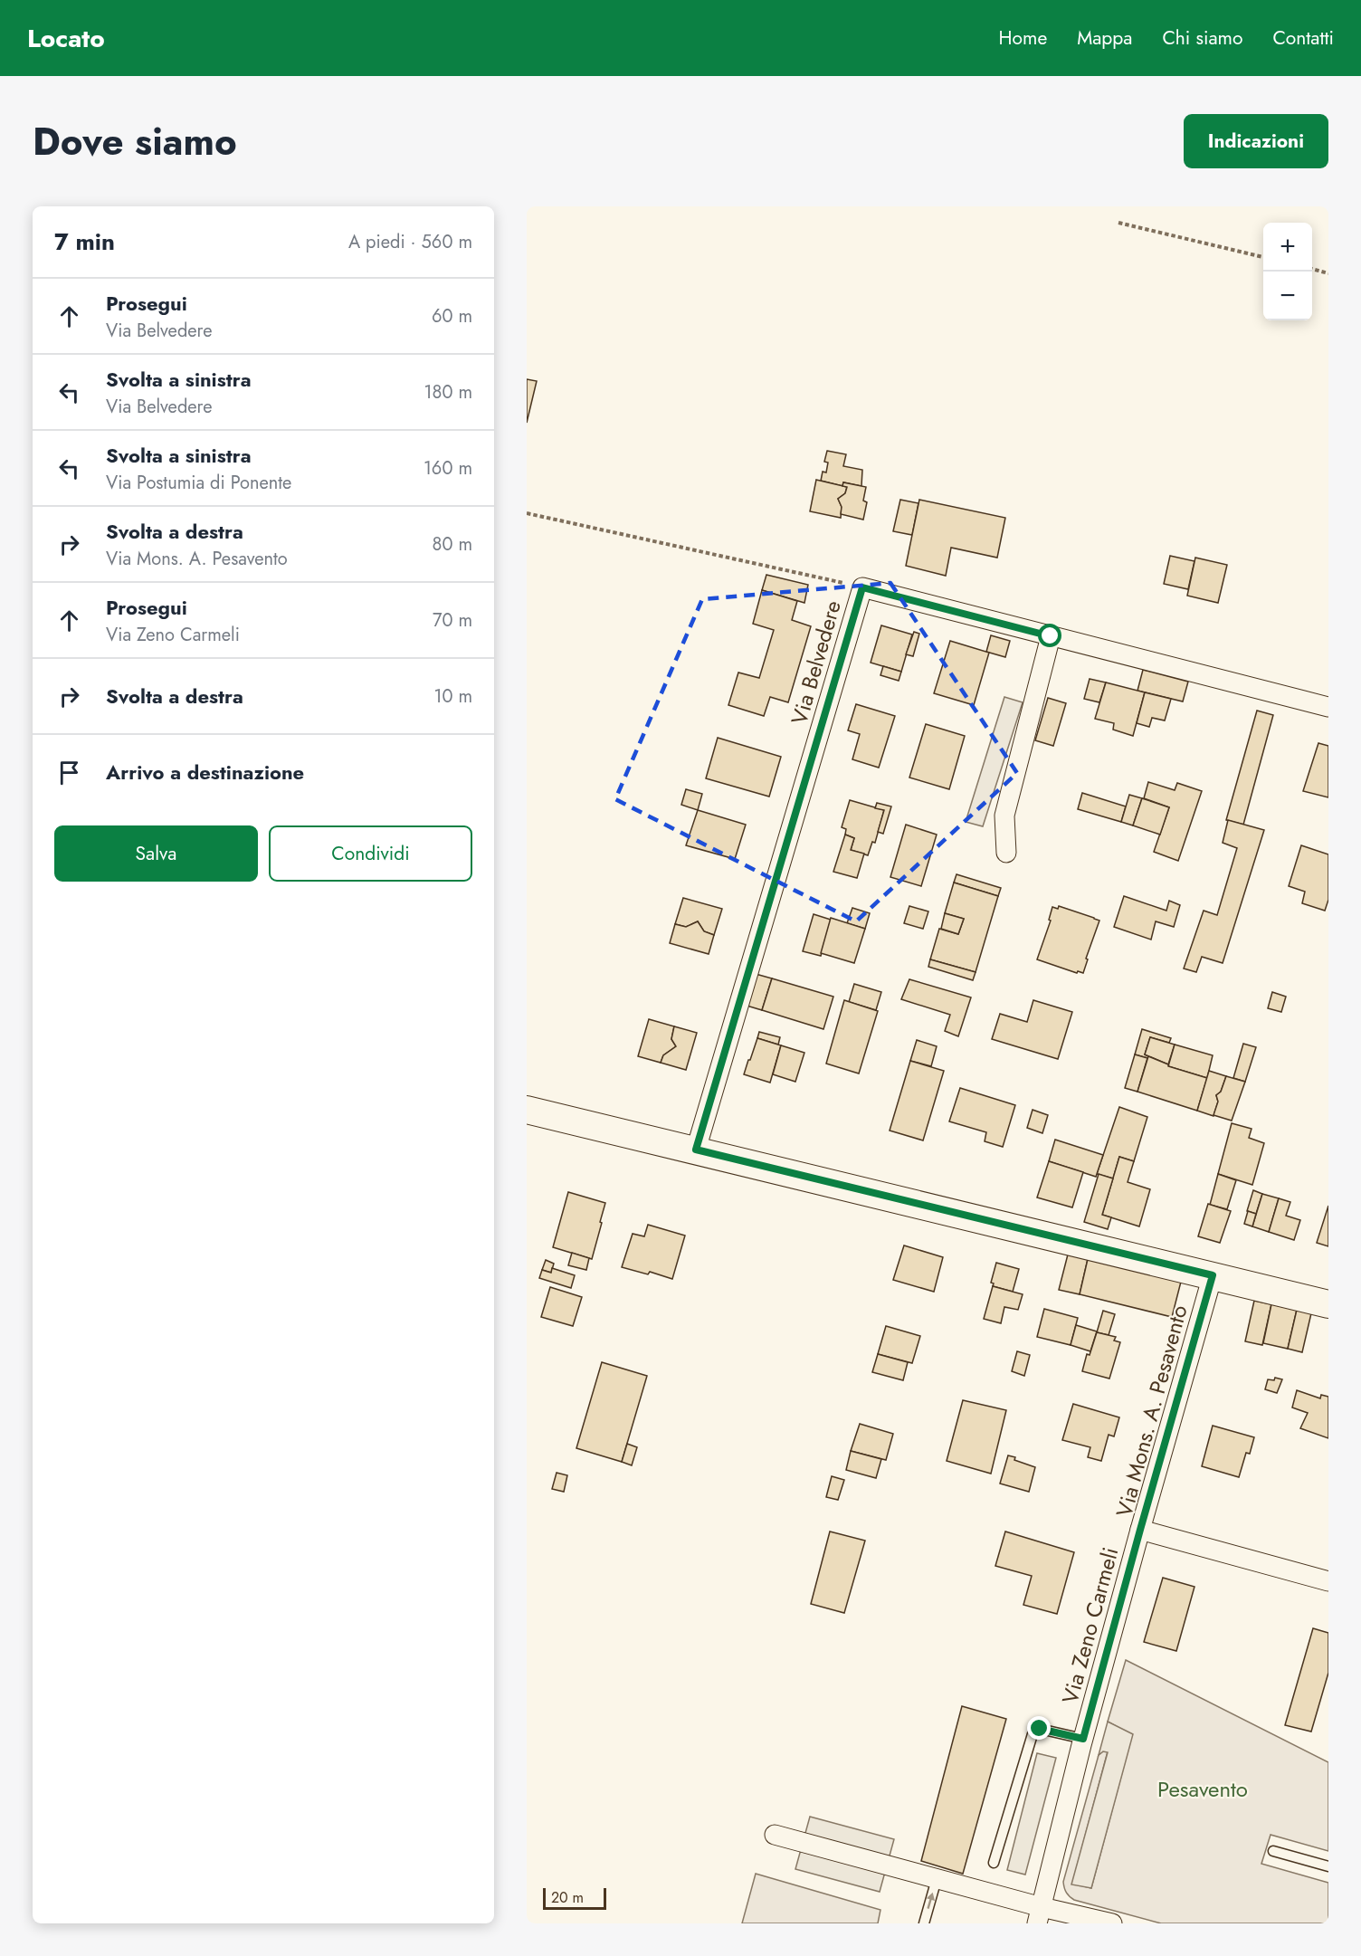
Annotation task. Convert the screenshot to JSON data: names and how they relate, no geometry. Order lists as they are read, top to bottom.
{
  "streets": {
    "street": ["Via Belvedere", "Via Mons. A. Pesavento", "Via Zeno Carmeli"]
  },
  "crossings": [
    ["Via Mons. A. Pesavento", "Via Zeno Carmeli"]
  ],
  "parks": ["Pesavento"],
  "scale_bar": "20 m",
  "page": {
    "header": "Locato",
    "nav": [
      "Home",
      "Mappa",
      "Chi siamo",
      "Contatti"
    ],
    "title": "Dove siamo",
    "buttons": [
      "Indicazioni",
      ["Salva", "Condividi"]
    ],
    "heading": ["7 min", "A piedi · 560 m"],
    "map_buttons": ["+", "−"],
    "list": [
      ["Prosegui", "Via Belvedere", "60 m"],
      ["Svolta a sinistra", "Via Belvedere", "180 m"],
      ["Svolta a sinistra", "Via Postumia di Ponente", "160 m"],
      ["Svolta a destra", "Via Mons. A. Pesavento", "80 m"],
      ["Prosegui", "Via Zeno Carmeli", "70 m"],
      ["Svolta a destra", "10 m"],
      "Arrivo a destinazione"
    ],
    "scale": "20 m"
  }
}
